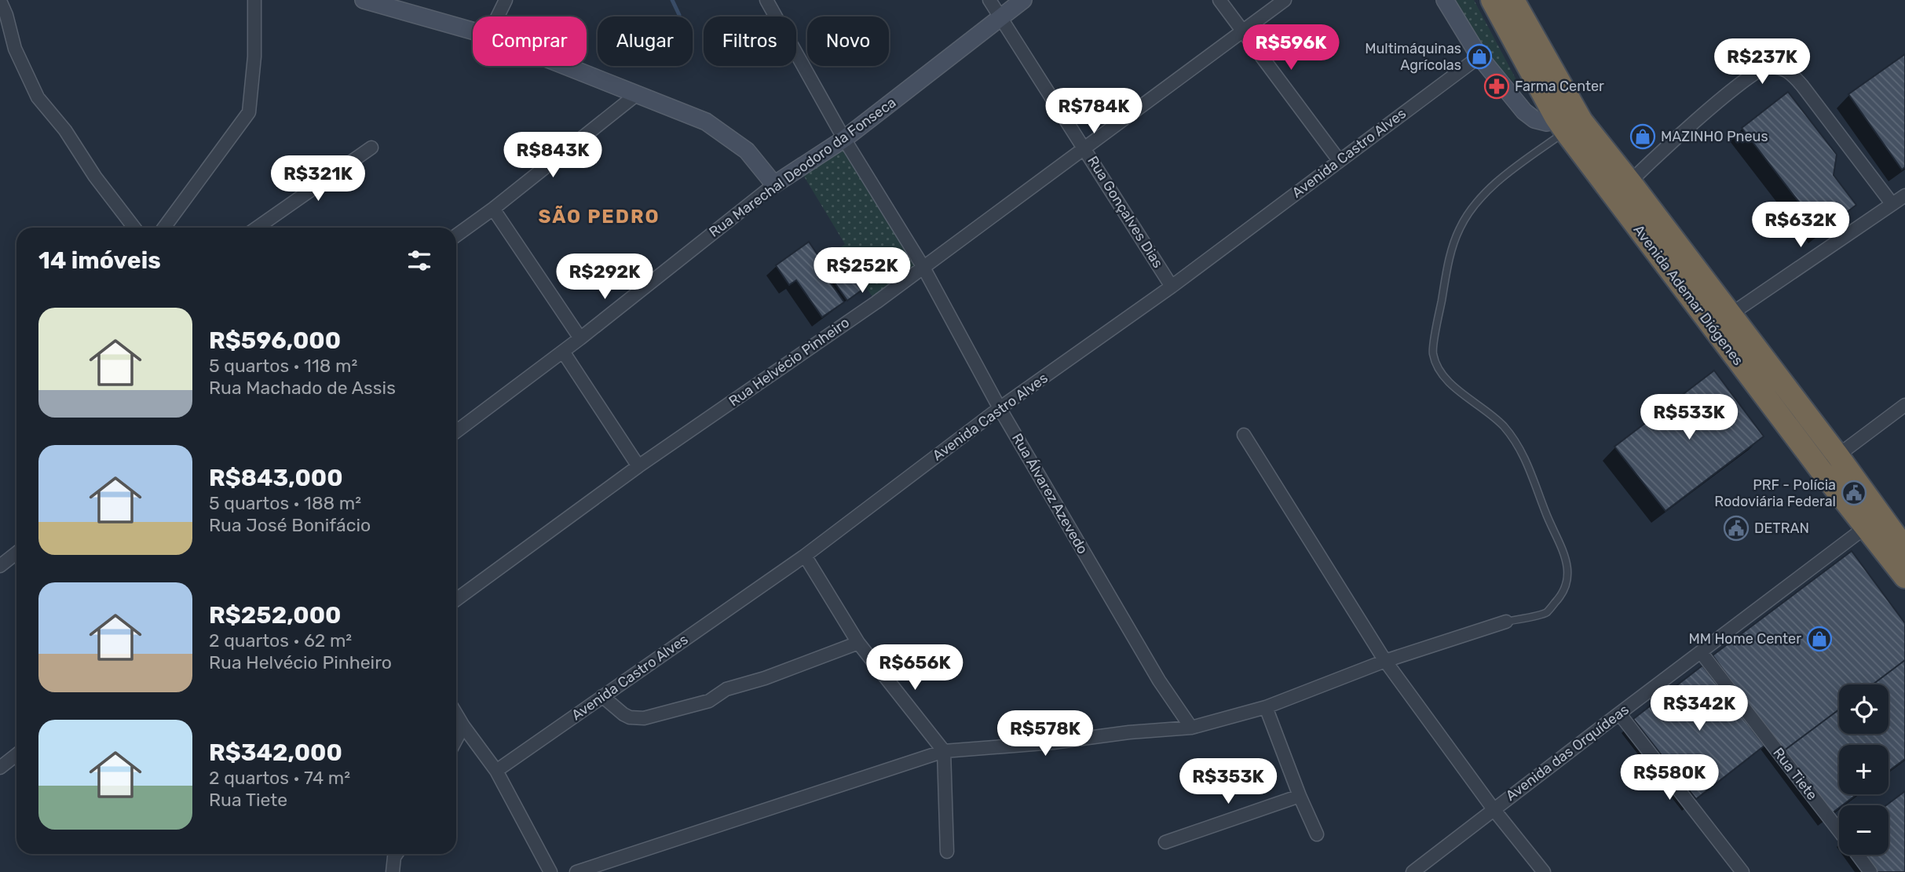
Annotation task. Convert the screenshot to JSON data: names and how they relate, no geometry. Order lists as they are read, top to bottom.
{
  "streets": {
    "highway": ["Avenida Ademar Diógenes"],
    "street": [
      "Avenida Castro Alves",
      "Rua Marechal Deodoro da Fonseca",
      "Rua Gonçalves Dias",
      "Rua Helvécio Pinheiro",
      "Rua Álvarez Azevedo",
      "Avenida das Orquídeas",
      "Rua Tiete"
    ]
  },
  "crossings": [
    ["Avenida Castro Alves", "Rua Gonçalves Dias"],
    ["Avenida Castro Alves", "Rua Álvarez Azevedo"],
    ["Rua Marechal Deodoro da Fonseca", "Rua Gonçalves Dias"],
    ["Rua Marechal Deodoro da Fonseca", "Rua Álvarez Azevedo"],
    ["Rua Gonçalves Dias", "Rua Helvécio Pinheiro"],
    ["Avenida Ademar Diógenes", "Avenida das Orquídeas"],
    ["Rua Helvécio Pinheiro", "Rua Álvarez Azevedo"],
    ["Avenida das Orquídeas", "Rua Tiete"]
  ],
  "districts": ["SÃO PEDRO"],
  "places": {
    "shop": ["Multimáquinas Agrícolas", "MAZINHO Pneus", "MM Home Center"],
    "pharmacy": ["Farma Center"],
    "public building": ["PRF - Polícia Rodoviária Federal", "DETRAN"]
  },
  "page": {
    "chip": [
      "Comprar",
      "Alugar",
      "Filtros",
      "Novo"
    ],
    "price": [
      "R$596K",
      "R$237K",
      "R$784K",
      "R$843K",
      "R$321K",
      "R$632K",
      "R$252K",
      "R$292K",
      "R$533K",
      "R$656K",
      "R$342K",
      "R$578K",
      "R$580K",
      "R$353K"
    ],
    "heading": "14 imóveis",
    "list": [
      {
        "name": "R$596,000",
        "note": "5 quartos · 118 m² · Rua Machado de Assis"
      },
      {
        "name": "R$843,000",
        "note": "5 quartos · 188 m² · Rua José Bonifácio"
      },
      {
        "name": "R$252,000",
        "note": "2 quartos · 62 m² · Rua Helvécio Pinheiro"
      },
      {
        "name": "R$342,000",
        "note": "2 quartos · 74 m² · Rua Tiete"
      }
    ],
    "map_buttons": ["+", "−"]
  }
}
